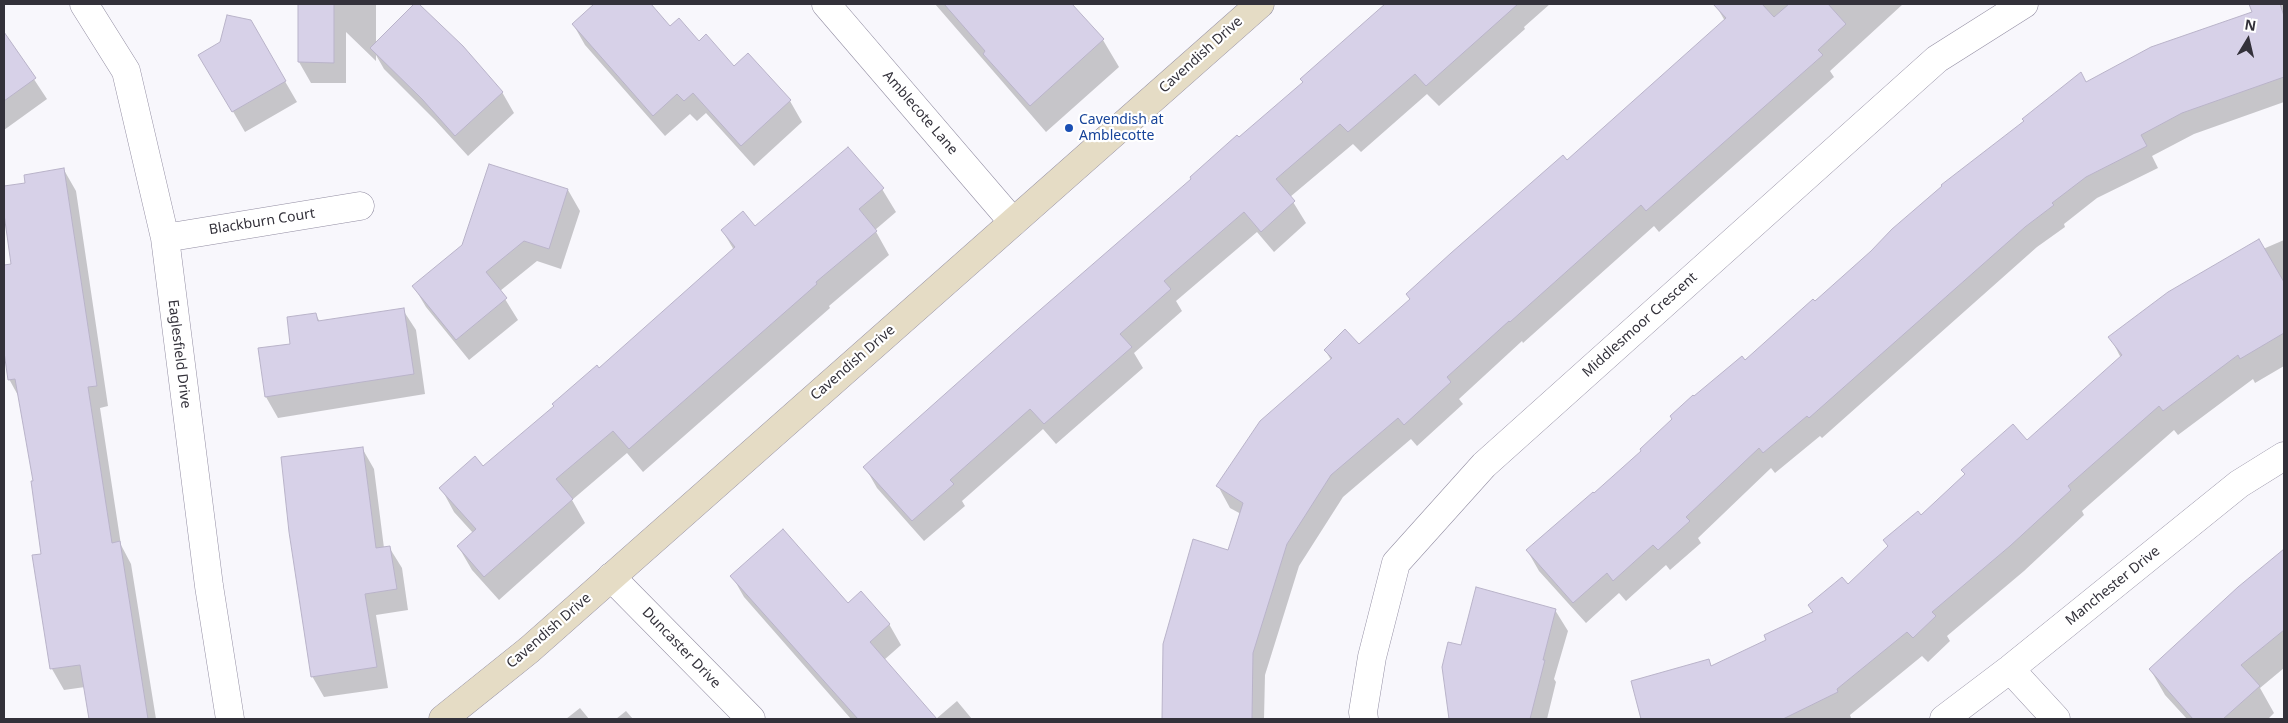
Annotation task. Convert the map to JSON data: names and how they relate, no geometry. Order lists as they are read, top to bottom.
{
  "streets": {
    "street": [
      "Cavendish Drive",
      "Amblecote Lane",
      "Blackburn Court",
      "Middlesmoor Crescent",
      "Eaglesfield Drive",
      "Manchester Drive",
      "Duncaster Drive"
    ]
  },
  "crossings": [
    ["Cavendish Drive", "Amblecote Lane"],
    ["Cavendish Drive", "Duncaster Drive"],
    ["Blackburn Court", "Eaglesfield Drive"]
  ],
  "places": ["Cavendish at Amblecotte"],
  "north": "top"
}
